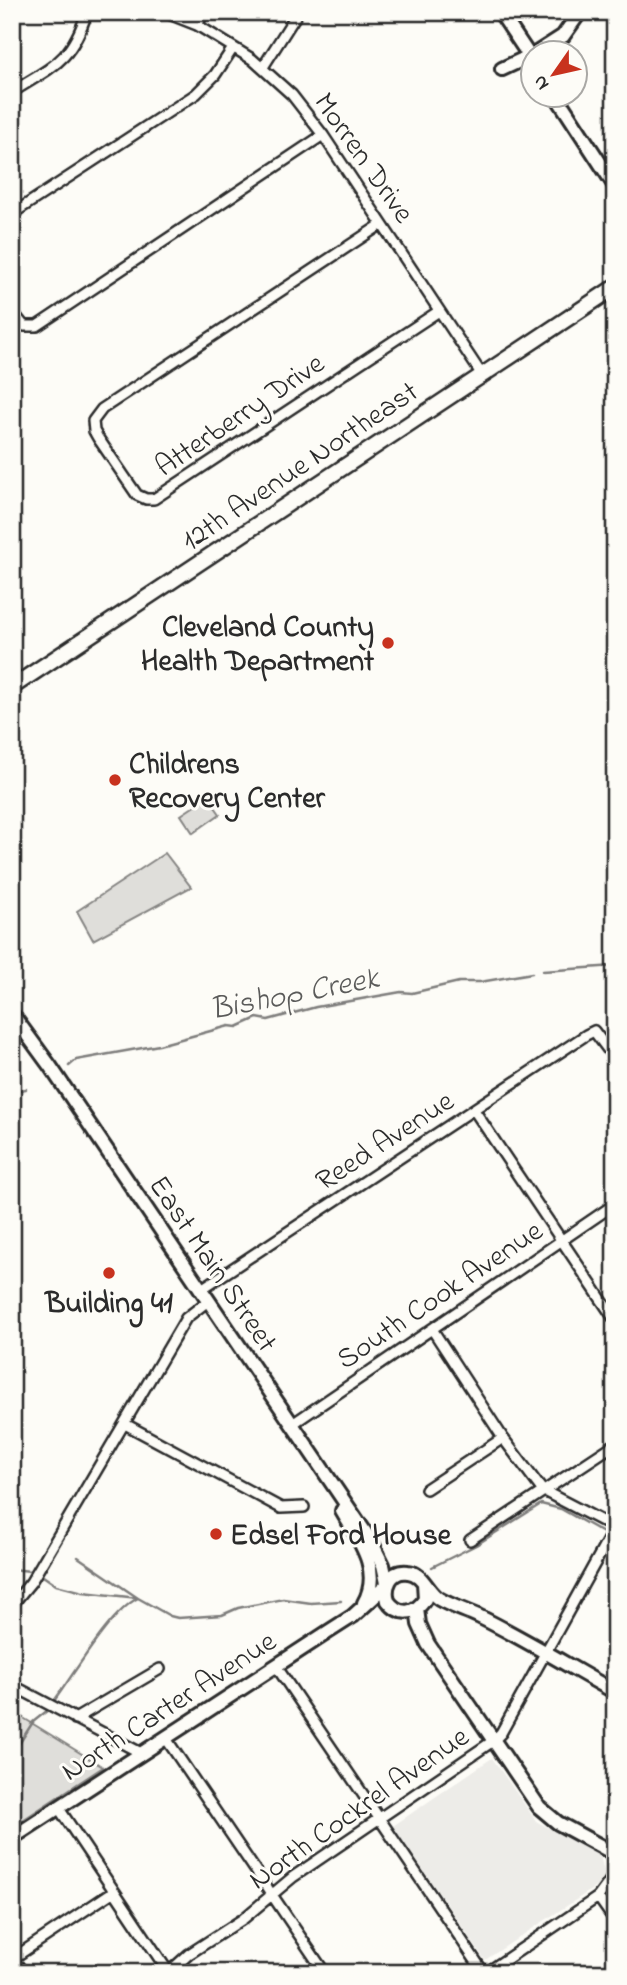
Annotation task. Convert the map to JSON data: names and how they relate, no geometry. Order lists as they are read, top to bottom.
{
  "streets": {
    "main road": ["12th Avenue Northeast"],
    "street": [
      "Morren Drive",
      "Atterberry Drive",
      "Reed Avenue",
      "East Main Street",
      "South Cook Avenue",
      "North Carter Avenue",
      "North Cockrel Avenue"
    ]
  },
  "crossings": [
    ["Morren Drive", "Atterberry Drive"],
    ["Morren Drive", "12th Avenue Northeast"],
    ["Reed Avenue", "East Main Street"],
    ["East Main Street", "South Cook Avenue"],
    ["East Main Street", "North Carter Avenue"]
  ],
  "water": ["Bishop Creek"],
  "places": [
    "Cleveland County Health Department",
    "Childrens Recovery Center",
    "Building 41",
    "Edsel Ford House"
  ],
  "north": "bottom left"
}
